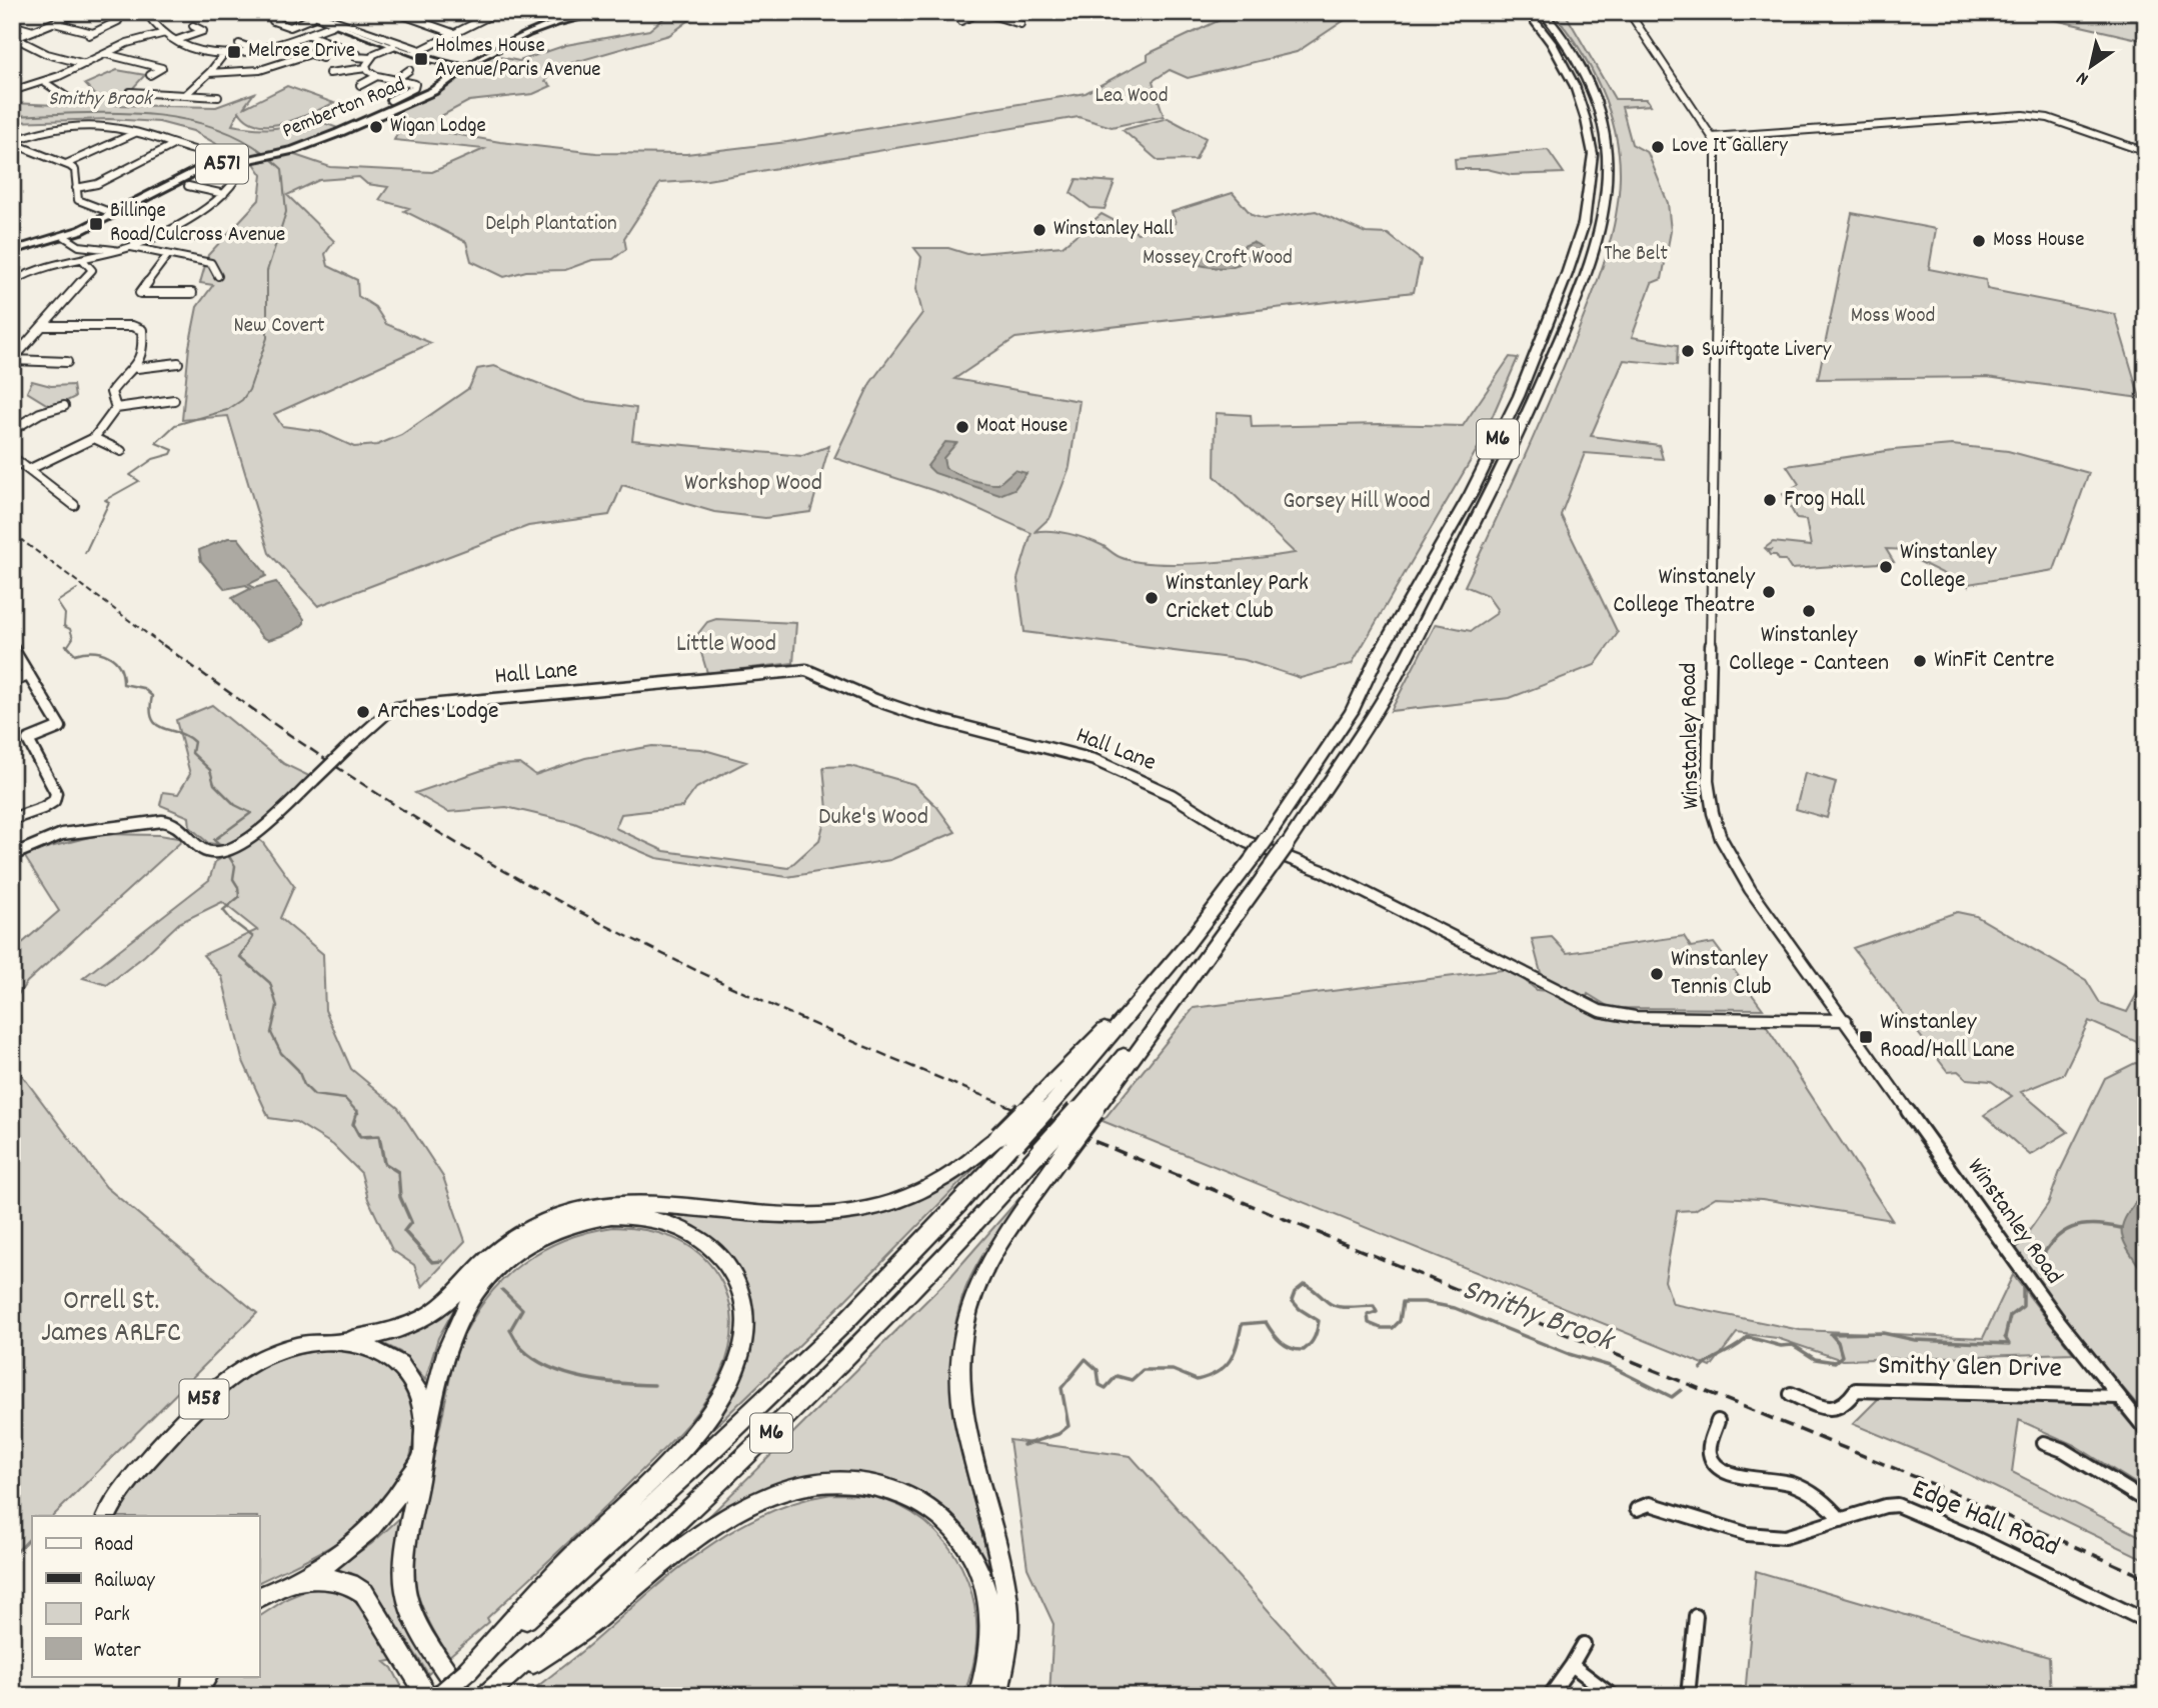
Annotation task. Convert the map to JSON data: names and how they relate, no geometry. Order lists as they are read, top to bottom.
{
  "streets": {
    "highway": ["M6", "M58"],
    "main road": ["Pemberton Road", "A571"],
    "street": [
      "Hall Lane",
      "Winstanley Road",
      "Smithy Glen Drive",
      "Edge Hall Road"
    ]
  },
  "crossings": [
    ["M6", "M58"],
    ["Hall Lane", "Winstanley Road"],
    ["Winstanley Road", "Smithy Glen Drive"]
  ],
  "water": ["Smithy Brook"],
  "parks": [
    "Lea Wood",
    "Delph Plantation",
    "The Belt",
    "Mossey Croft Wood",
    "Moss Wood",
    "New Covert",
    "Workshop Wood",
    "Gorsey Hill Wood",
    "Little Wood",
    "Duke's Wood",
    "Orrell St. James ARLFC"
  ],
  "places": {
    "transit": [
      "Melrose Drive",
      "Holmes House Avenue/Paris Avenue",
      "Billinge Road/Culcross Avenue",
      "Winstanley Road/Hall Lane"
    ],
    "other": [
      "Wigan Lodge",
      "Love It Gallery",
      "Winstanley Hall",
      "Moss House",
      "Swiftgate Livery",
      "Moat House",
      "Frog Hall",
      "Winstanley College",
      "Winstanely College Theatre",
      "Winstanley Park Cricket Club",
      "Winstanley College - Canteen",
      "WinFit Centre",
      "Arches Lodge",
      "Winstanley Tennis Club"
    ]
  },
  "legend": [
    "Road",
    "Railway",
    "Park",
    "Water"
  ],
  "north": "bottom left"
}
